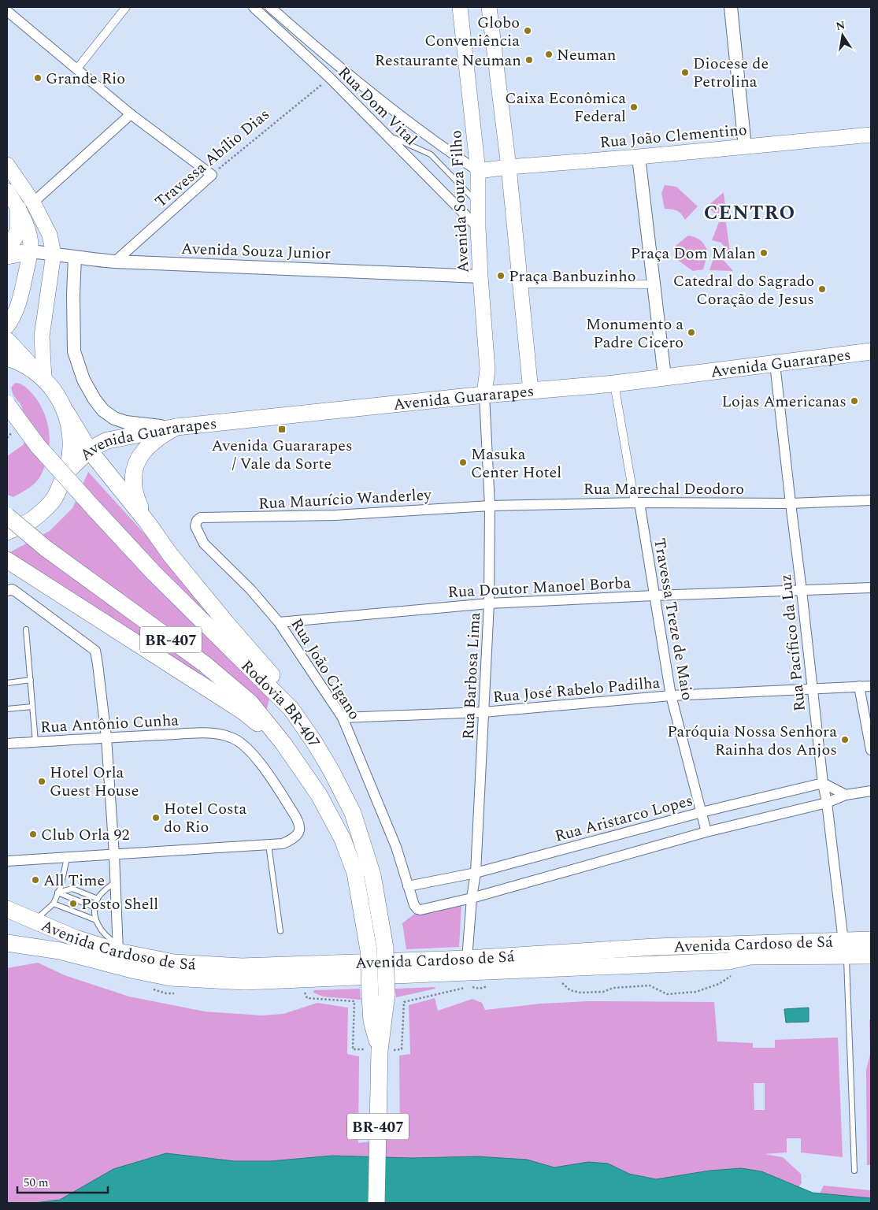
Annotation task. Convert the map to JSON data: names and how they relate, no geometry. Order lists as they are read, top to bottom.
{
  "streets": {
    "main road": [
      "Rua João Clementino",
      "Avenida Souza Filho",
      "Avenida Guararapes",
      "BR-407",
      "Rodovia BR-407",
      "Avenida Cardoso de Sá"
    ],
    "street": [
      "Rua Dom Vital",
      "Travessa Abílio Dias",
      "Avenida Souza Junior",
      "Rua Marechal Deodoro",
      "Rua Maurício Wanderley",
      "Rua Doutor Manoel Borba",
      "Travessa Treze de Maio",
      "Rua Pacífico da Luz",
      "Rua João Cigano",
      "Rua Barbosa Lima",
      "Rua José Rabelo Padilha",
      "Rua Antônio Cunha",
      "Rua Aristarco Lopes"
    ]
  },
  "crossings": [
    ["Rua Dom Vital", "Rua João Clementino"],
    ["Rua Dom Vital", "Travessa Abílio Dias"],
    ["Rua Dom Vital", "Avenida Souza Filho"],
    ["Rua João Clementino", "Avenida Souza Filho"],
    ["Travessa Abílio Dias", "Avenida Souza Junior"],
    ["Avenida Souza Filho", "Avenida Souza Junior"],
    ["Avenida Souza Filho", "Avenida Guararapes"],
    ["Avenida Souza Filho", "Rua Barbosa Lima"],
    ["Avenida Guararapes", "Rua Pacífico da Luz"],
    ["Avenida Guararapes", "Rua Barbosa Lima"],
    ["Rua Marechal Deodoro", "Rua Maurício Wanderley"],
    ["Rua Marechal Deodoro", "Travessa Treze de Maio"],
    ["Rua Marechal Deodoro", "Rua Pacífico da Luz"],
    ["Rua Marechal Deodoro", "Rua Barbosa Lima"],
    ["Rua Maurício Wanderley", "Rua João Cigano"],
    ["Rua Maurício Wanderley", "Rua Barbosa Lima"],
    ["Rua Doutor Manoel Borba", "Travessa Treze de Maio"],
    ["Rua Doutor Manoel Borba", "Rua Pacífico da Luz"],
    ["Rua Doutor Manoel Borba", "Rua João Cigano"],
    ["Rua Doutor Manoel Borba", "Rua Barbosa Lima"],
    ["Travessa Treze de Maio", "Rua José Rabelo Padilha"],
    ["Travessa Treze de Maio", "Rua Aristarco Lopes"],
    ["BR-407", "Rodovia BR-407"],
    ["Rua Pacífico da Luz", "Rua José Rabelo Padilha"],
    ["Rua Pacífico da Luz", "Rua Aristarco Lopes"],
    ["Rua Pacífico da Luz", "Avenida Cardoso de Sá"],
    ["Rua João Cigano", "Rua Barbosa Lima"],
    ["Rua João Cigano", "Rua José Rabelo Padilha"],
    ["Rua João Cigano", "Rua Aristarco Lopes"],
    ["Rua Barbosa Lima", "Rua José Rabelo Padilha"],
    ["Rua Barbosa Lima", "Rua Aristarco Lopes"],
    ["Rua Barbosa Lima", "Avenida Cardoso de Sá"]
  ],
  "districts": ["CENTRO"],
  "places": {
    "other": [
      "Globo Conveniência",
      "Neuman",
      "Restaurante Neuman",
      "Diocese de Petrolina",
      "Grande Rio",
      "Caixa Econômica Federal",
      "Praça Dom Malan",
      "Praça Banbuzinho",
      "Catedral do Sagrado Coração de Jesus",
      "Monumento a Padre Cicero",
      "Lojas Americanas",
      "Masuka Center Hotel",
      "Paróquia Nossa Senhora Rainha dos Anjos",
      "Hotel Orla Guest House",
      "Hotel Costa do Rio",
      "Club Orla 92",
      "All Time",
      "Posto Shell"
    ],
    "transit": ["Avenida Guararapes / Vale da Sorte"]
  },
  "scale_bar": "50 m",
  "north": "top"
}
